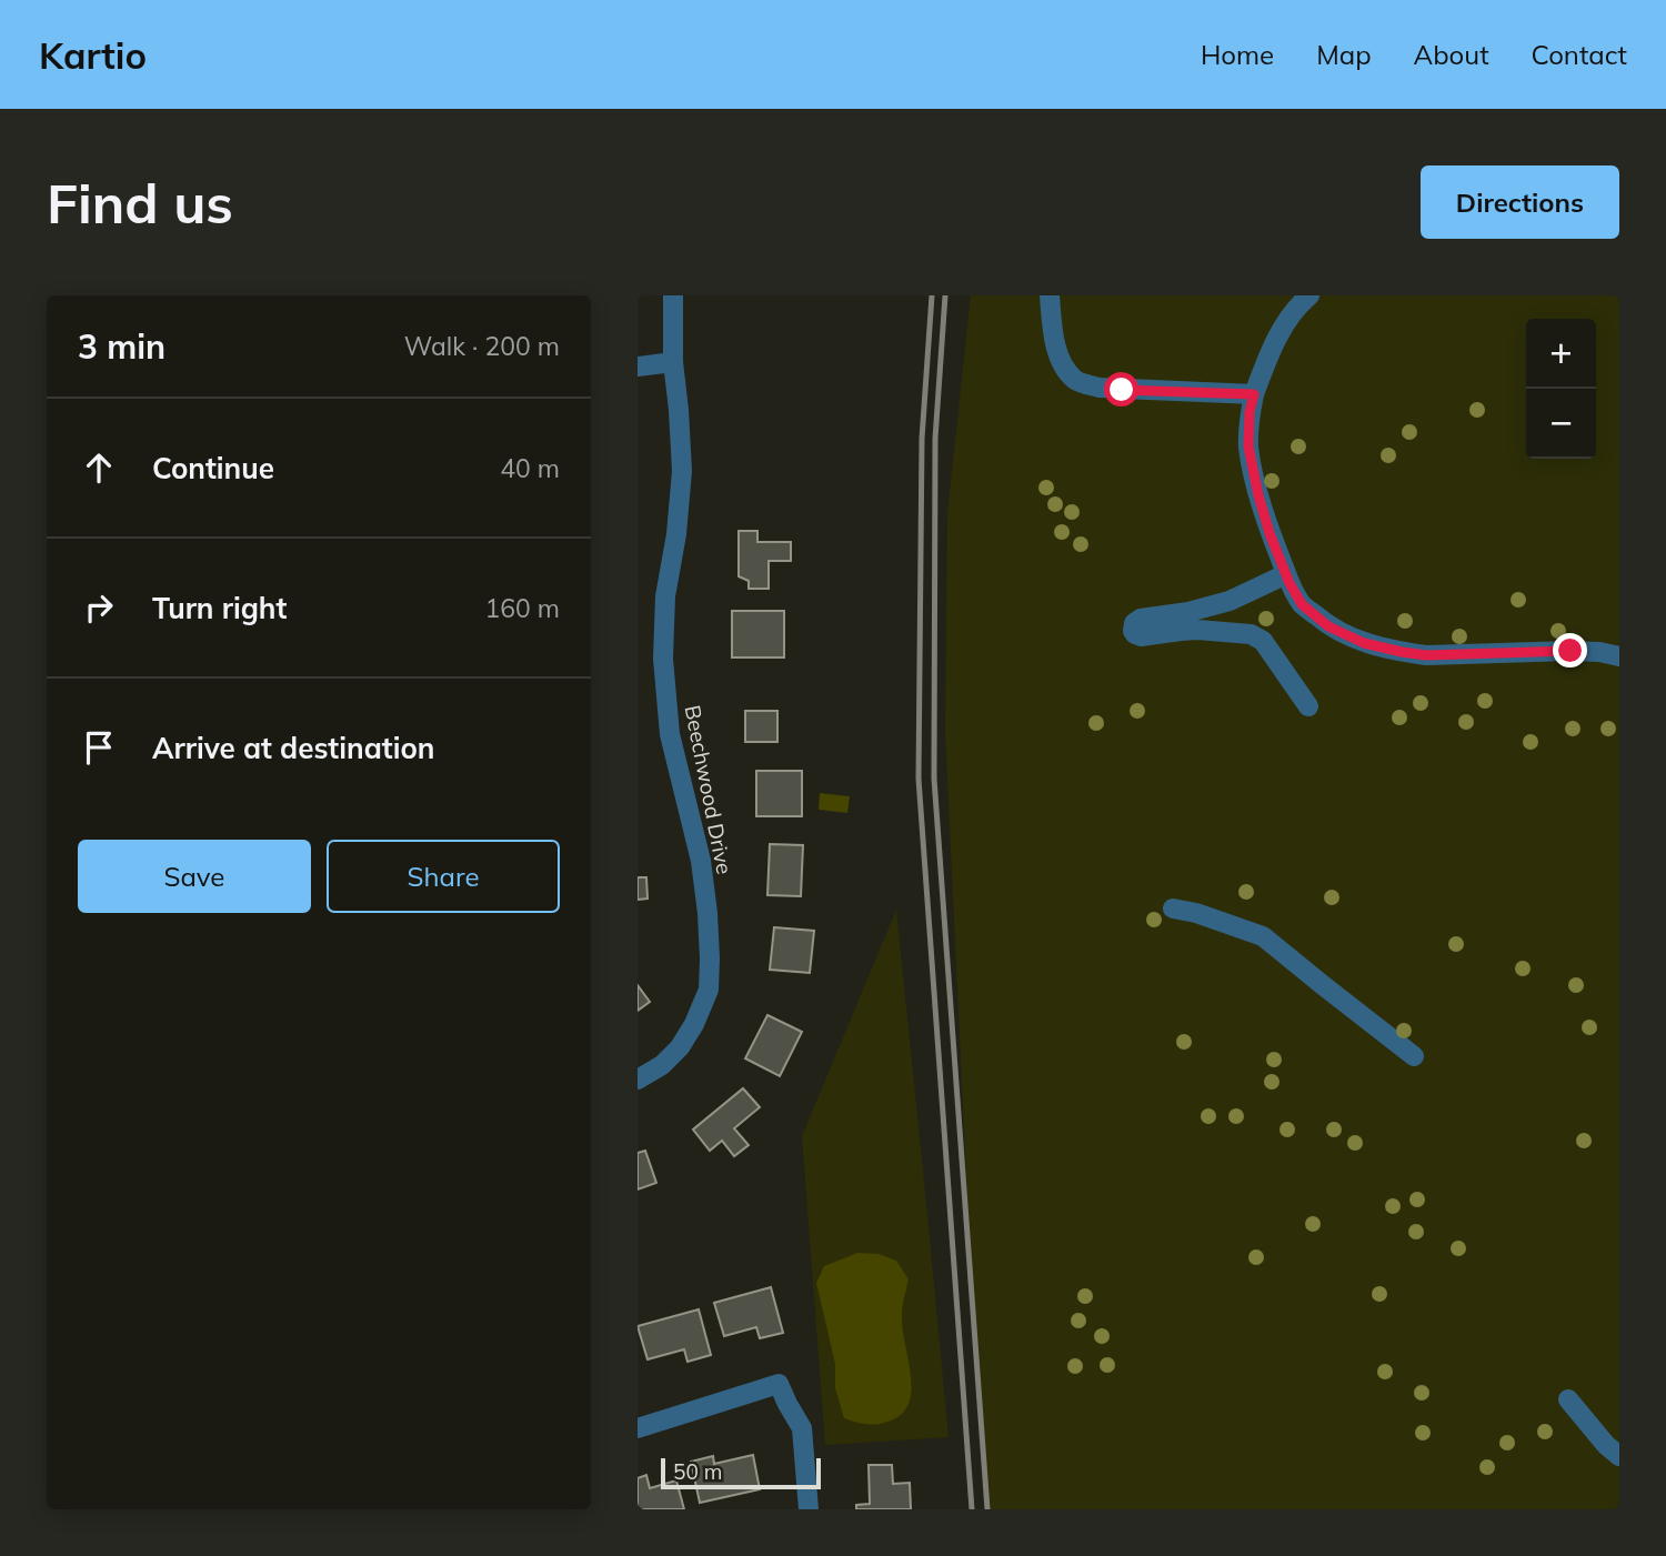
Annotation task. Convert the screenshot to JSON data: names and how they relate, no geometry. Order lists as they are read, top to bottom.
{
  "streets": {
    "street": ["Beechwood Drive"]
  },
  "scale_bar": "50 m",
  "page": {
    "header": "Kartio",
    "nav": [
      "Home",
      "Map",
      "About",
      "Contact"
    ],
    "buttons": [
      "Directions",
      ["Save", "Share"]
    ],
    "title": "Find us",
    "heading": ["3 min", "Walk · 200 m"],
    "map_buttons": ["+", "−"],
    "list": [
      ["Continue", "40 m"],
      ["Turn right", "160 m"],
      "Arrive at destination"
    ],
    "scale": "50 m"
  }
}
